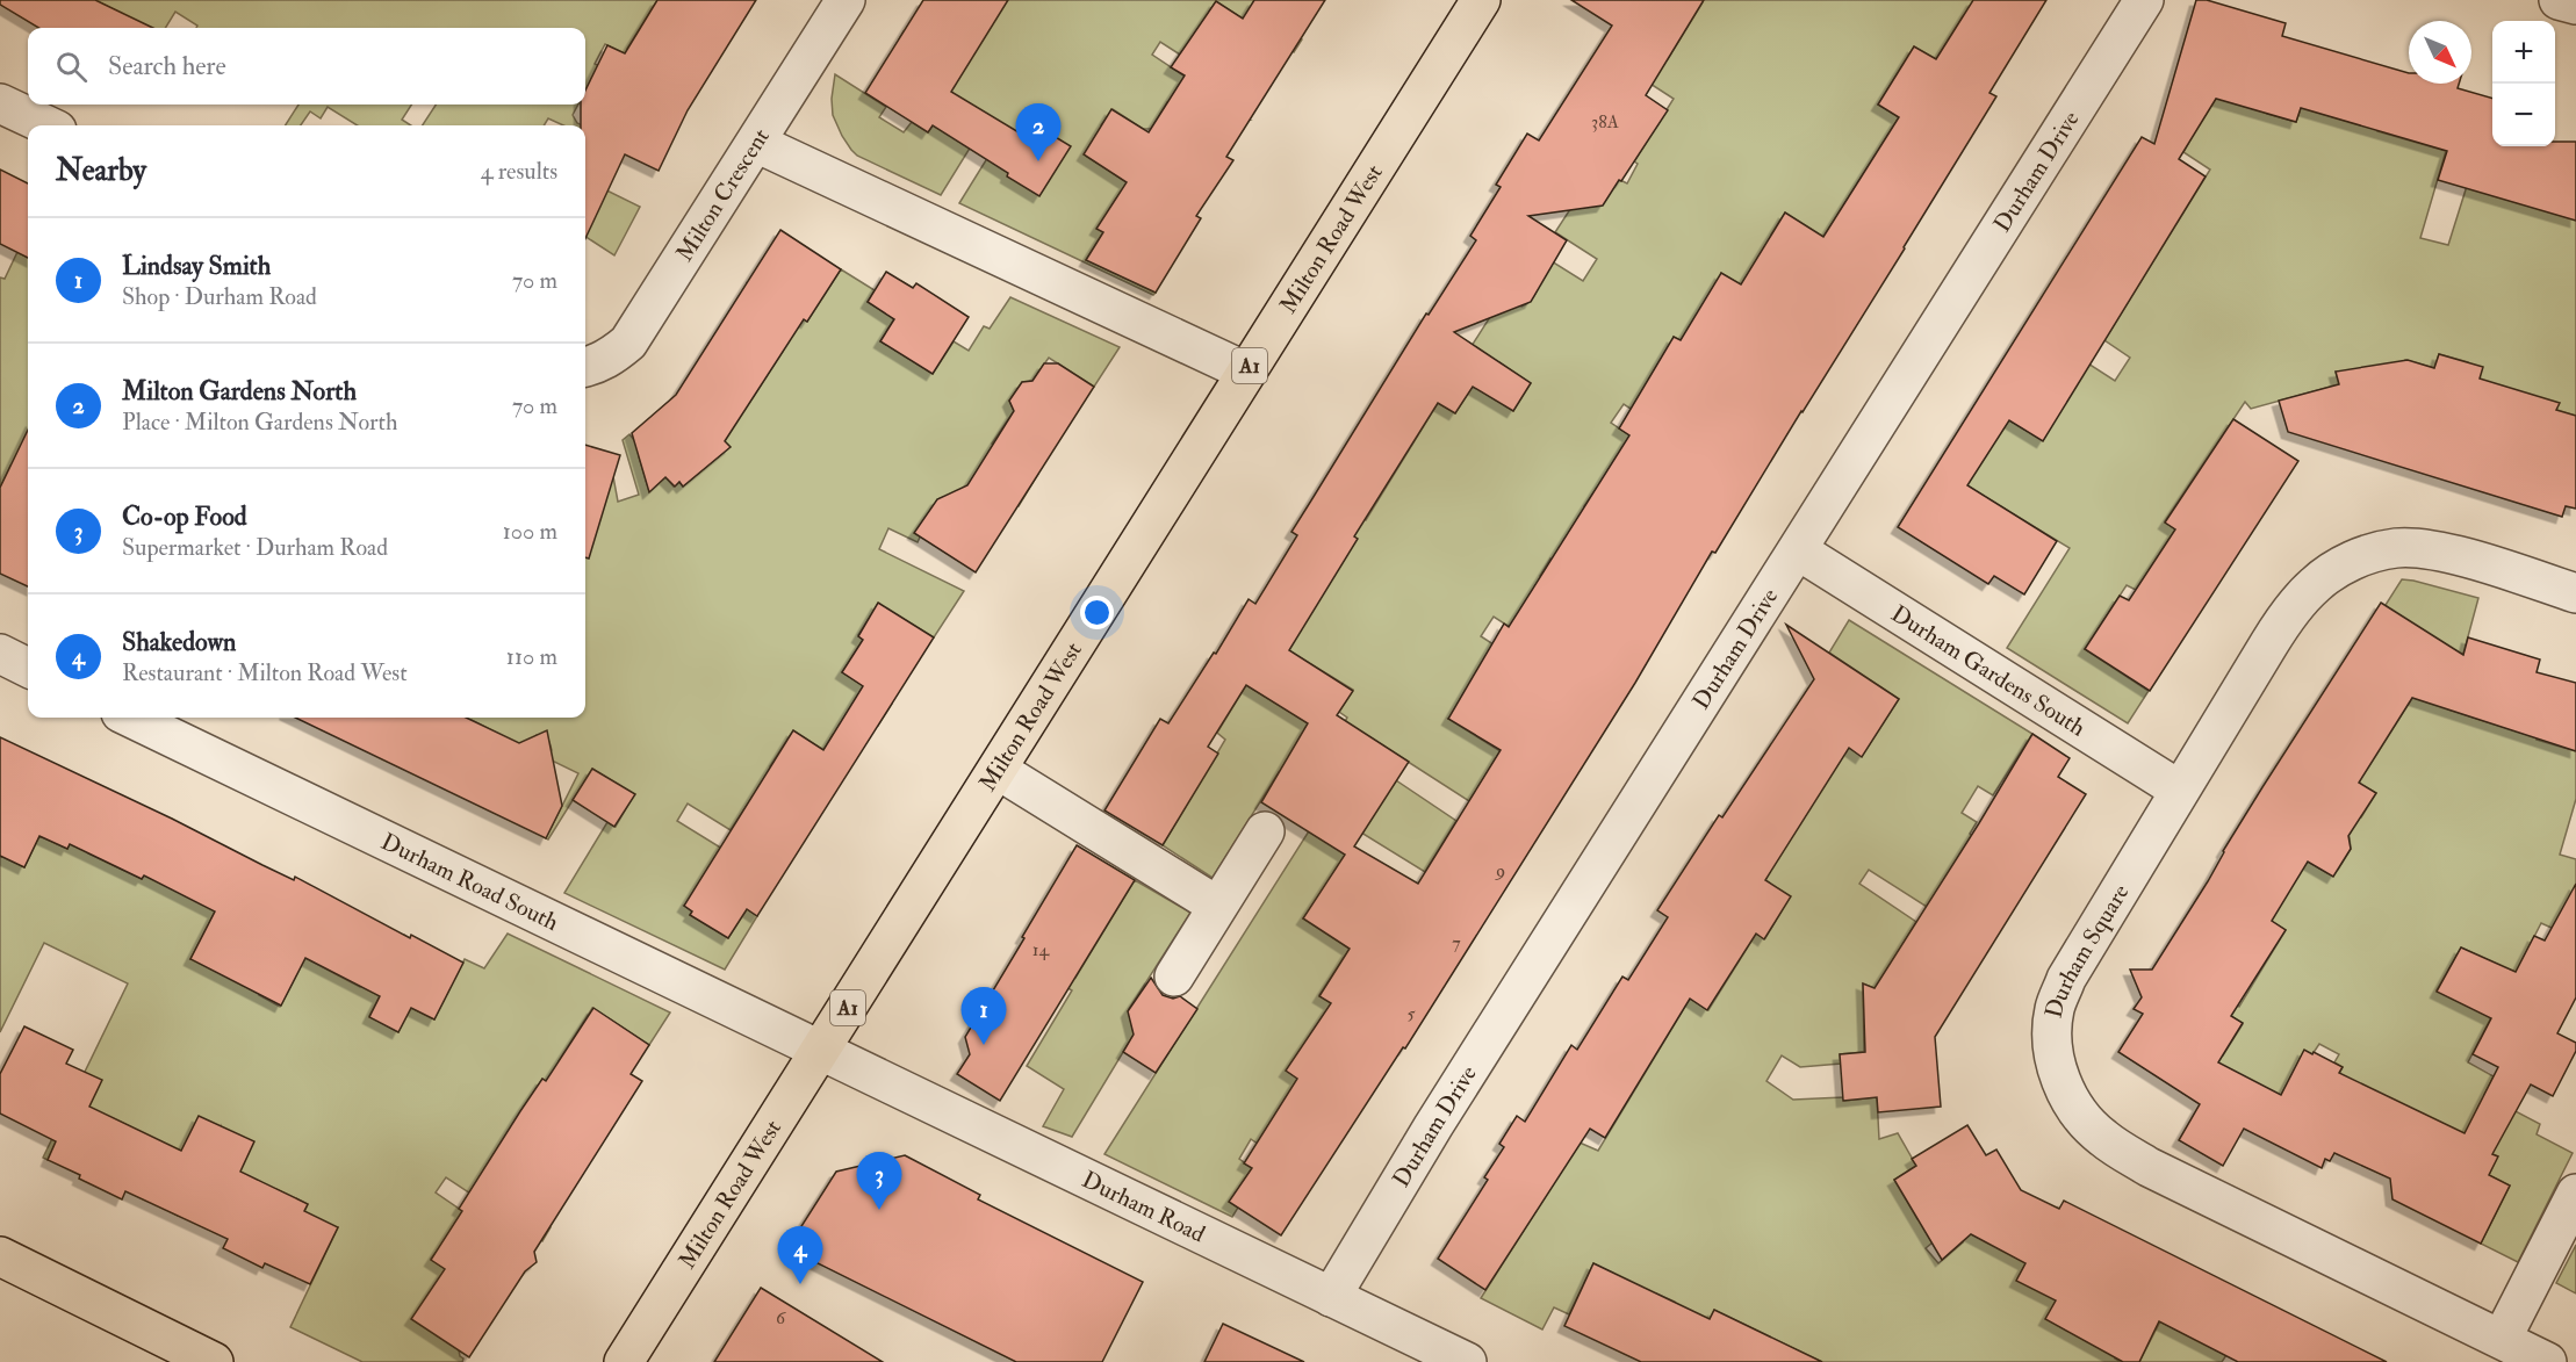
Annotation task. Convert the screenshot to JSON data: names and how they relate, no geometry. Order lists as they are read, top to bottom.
{
  "streets": {
    "main road": ["Milton Road West", "A1"],
    "street": [
      "Durham Drive",
      "Milton Crescent",
      "Durham Gardens South",
      "Durham Road South",
      "Durham Square",
      "Durham Road"
    ]
  },
  "crossings": [
    ["Durham Drive", "Durham Gardens South"],
    ["Durham Drive", "Durham Road"],
    ["Milton Road West", "Durham Road South"],
    ["Milton Road West", "Durham Road"],
    ["Durham Gardens South", "Durham Square"],
    ["Durham Road South", "Durham Road"]
  ],
  "house_numbers": [
    "38A",
    "9",
    "7",
    "14",
    "5",
    "6"
  ],
  "north": "bottom right",
  "page": {
    "map_buttons": ["+", "−"],
    "search": "Search here",
    "pins": [
      "2",
      "1",
      "3",
      "4"
    ],
    "heading": ["Nearby", "4 results"],
    "list": [
      {
        "mark": "1",
        "name": "Lindsay Smith",
        "note": "Shop · Durham Road",
        "value": "70 m"
      },
      {
        "mark": "2",
        "name": "Milton Gardens North",
        "note": "Place · Milton Gardens North",
        "value": "70 m"
      },
      {
        "mark": "3",
        "name": "Co-op Food",
        "note": "Supermarket · Durham Road",
        "value": "100 m"
      },
      {
        "mark": "4",
        "name": "Shakedown",
        "note": "Restaurant · Milton Road West",
        "value": "110 m"
      }
    ]
  }
}
